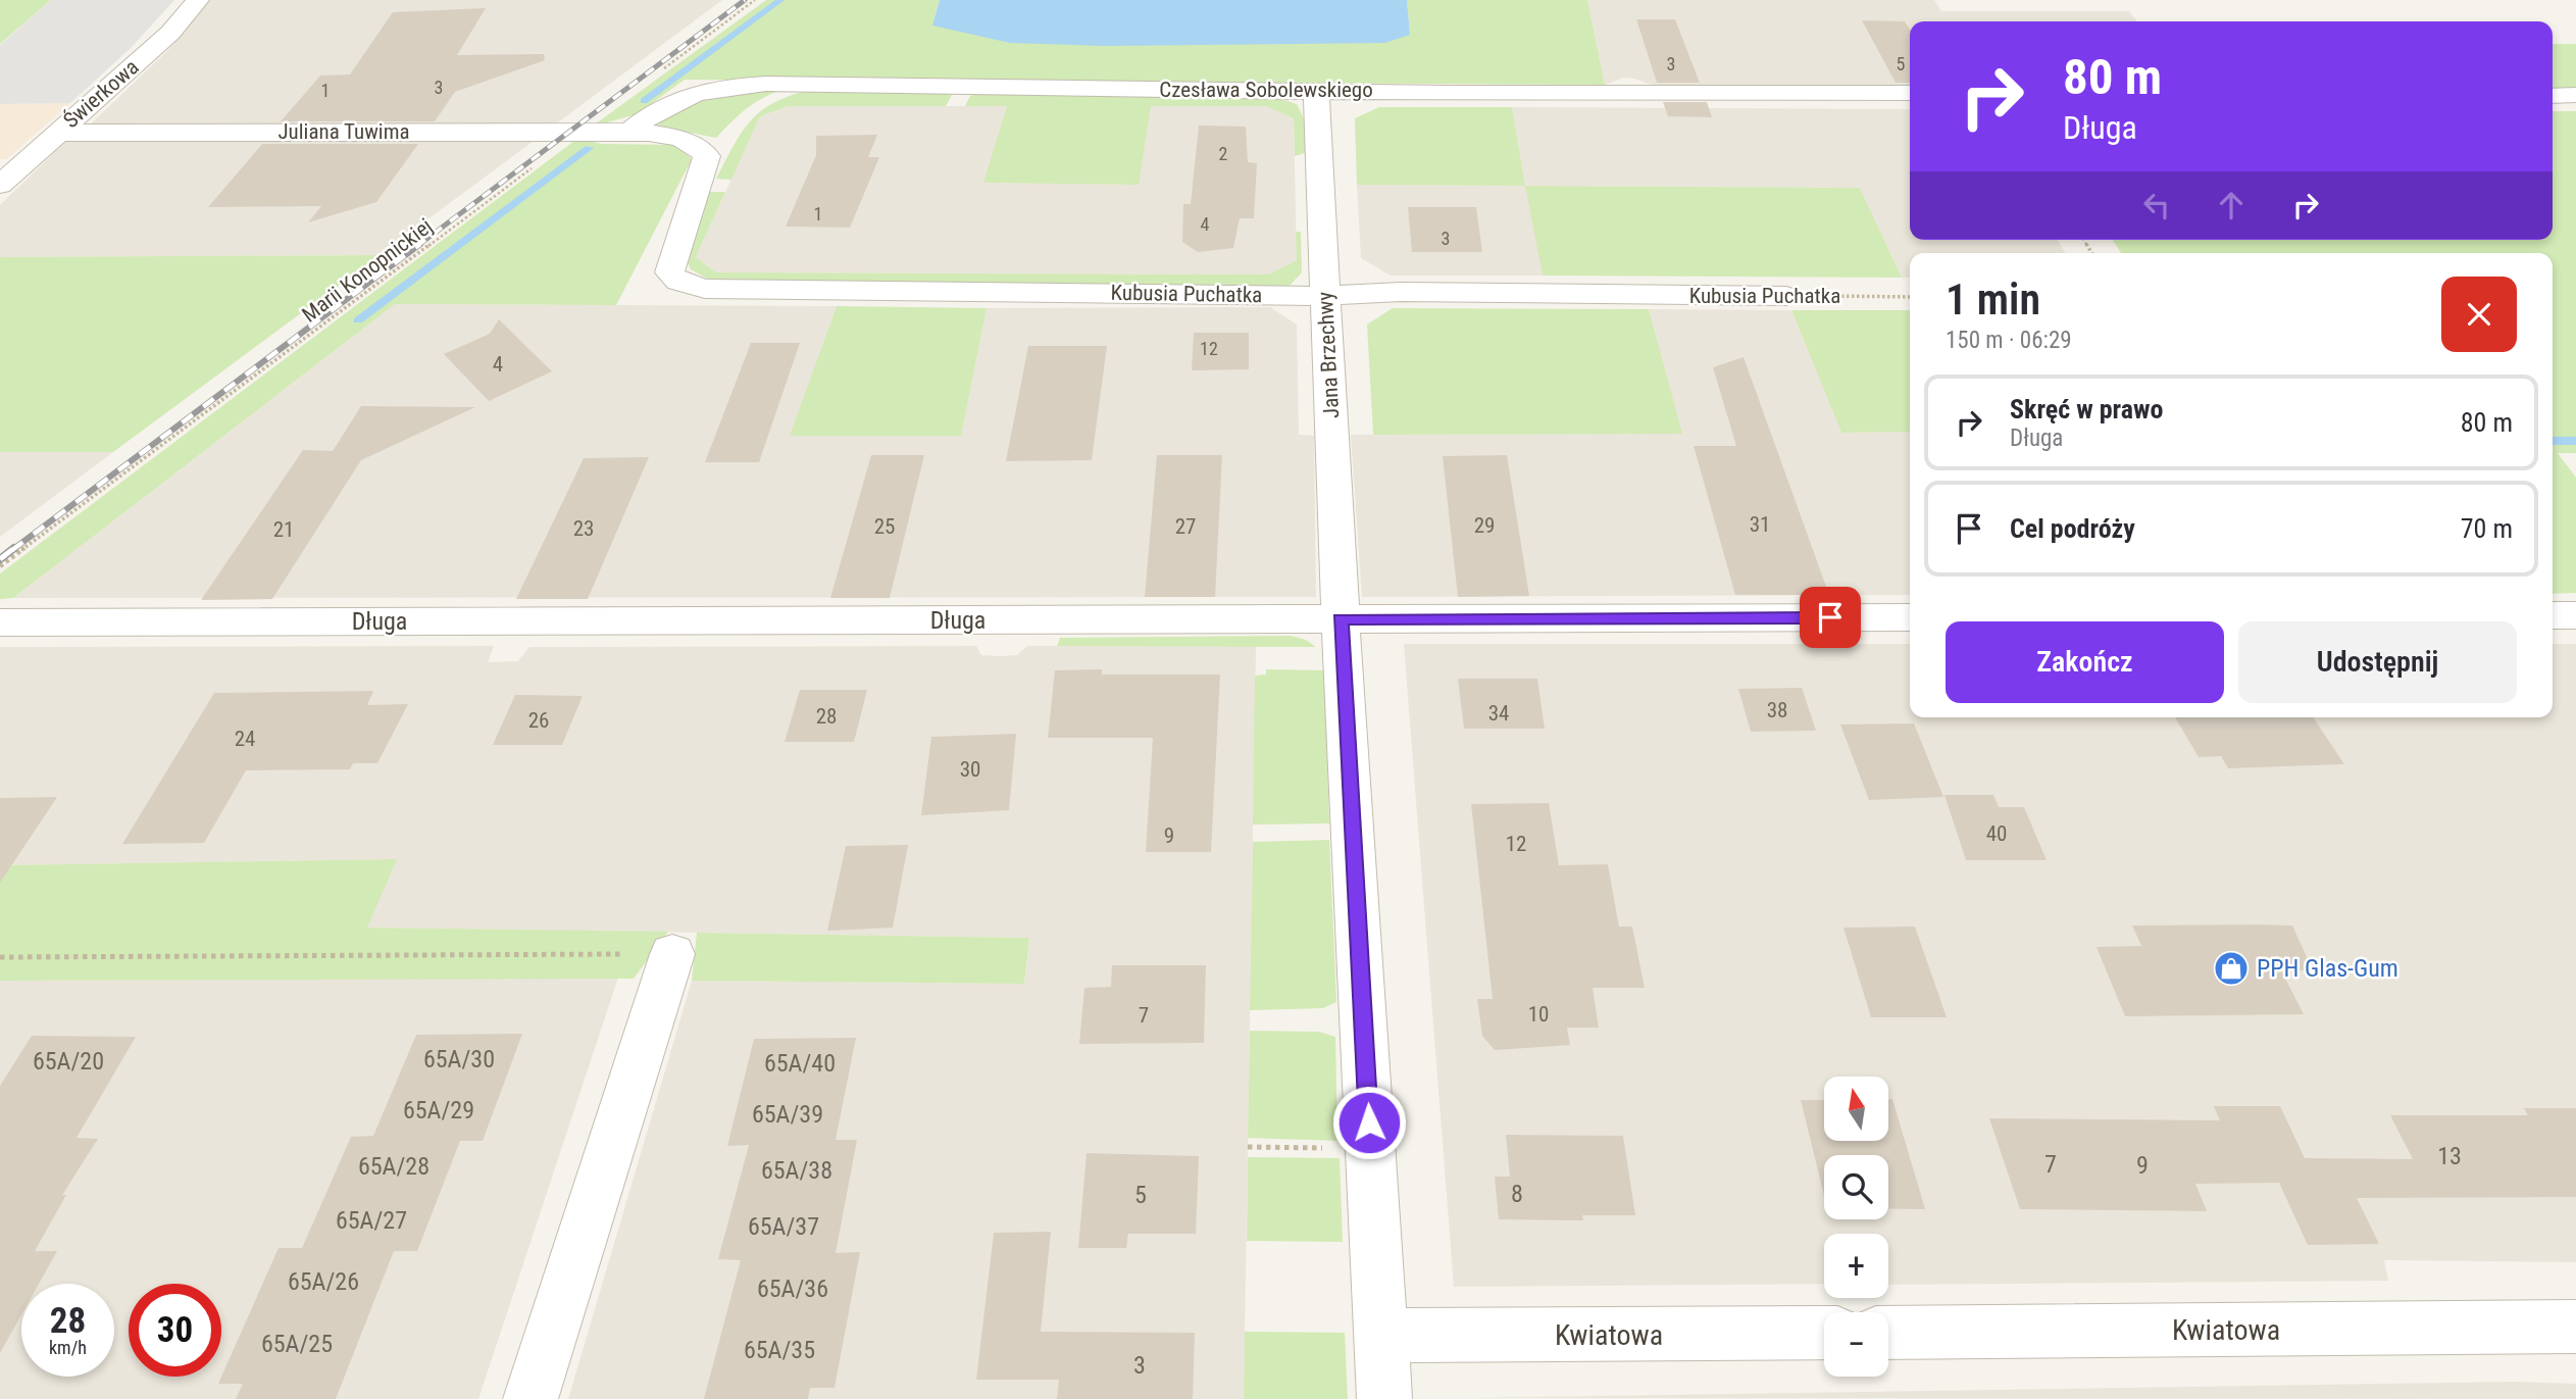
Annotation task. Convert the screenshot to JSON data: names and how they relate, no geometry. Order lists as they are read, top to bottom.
{
  "streets": {
    "street": [
      "Czesława Sobolewskiego",
      "Świerkowa",
      "Juliana Tuwima",
      "Kubusia Puchatka",
      "Jana Brzechwy",
      "Długa",
      "Kwiatowa"
    ],
    "path": ["Marii Konopnickiej"]
  },
  "crossings": [
    ["Czesława Sobolewskiego", "Juliana Tuwima"],
    ["Czesława Sobolewskiego", "Kubusia Puchatka"],
    ["Czesława Sobolewskiego", "Jana Brzechwy"],
    ["Świerkowa", "Juliana Tuwima"],
    ["Juliana Tuwima", "Marii Konopnickiej"],
    ["Juliana Tuwima", "Kubusia Puchatka"],
    ["Kubusia Puchatka", "Jana Brzechwy"],
    ["Jana Brzechwy", "Długa"],
    ["Jana Brzechwy", "Kwiatowa"]
  ],
  "places": {
    "shop": ["PPH Glas-Gum"]
  },
  "house_numbers": [
    "3",
    "5",
    "3",
    "1",
    "2",
    "1",
    "4",
    "3",
    "12",
    "4",
    "31",
    "29",
    "25",
    "27",
    "23",
    "21",
    "38",
    "34",
    "28",
    "26",
    "24",
    "30",
    "40",
    "9",
    "12",
    "10",
    "7",
    "65A/30",
    "65A/20",
    "65A/40",
    "65A/29",
    "65A/39",
    "13",
    "7",
    "9",
    "65A/28",
    "65A/38",
    "8",
    "5",
    "65A/27",
    "65A/37",
    "65A/26",
    "65A/36",
    "65A/25",
    "65A/35",
    "3"
  ],
  "north": "top",
  "page": {
    "turn": ["80 m", "Długa"],
    "heading": ["1 min", "150 m · 06:29"],
    "list": [
      {
        "name": "Skręć w prawo",
        "note": "Długa",
        "value": "80 m"
      },
      {
        "name": "Cel podróży",
        "value": "70 m"
      }
    ],
    "buttons": ["Zakończ", "Udostępnij"],
    "map_buttons": ["+", "−"],
    "speed": "28 km/h",
    "limit": "30"
  }
}
